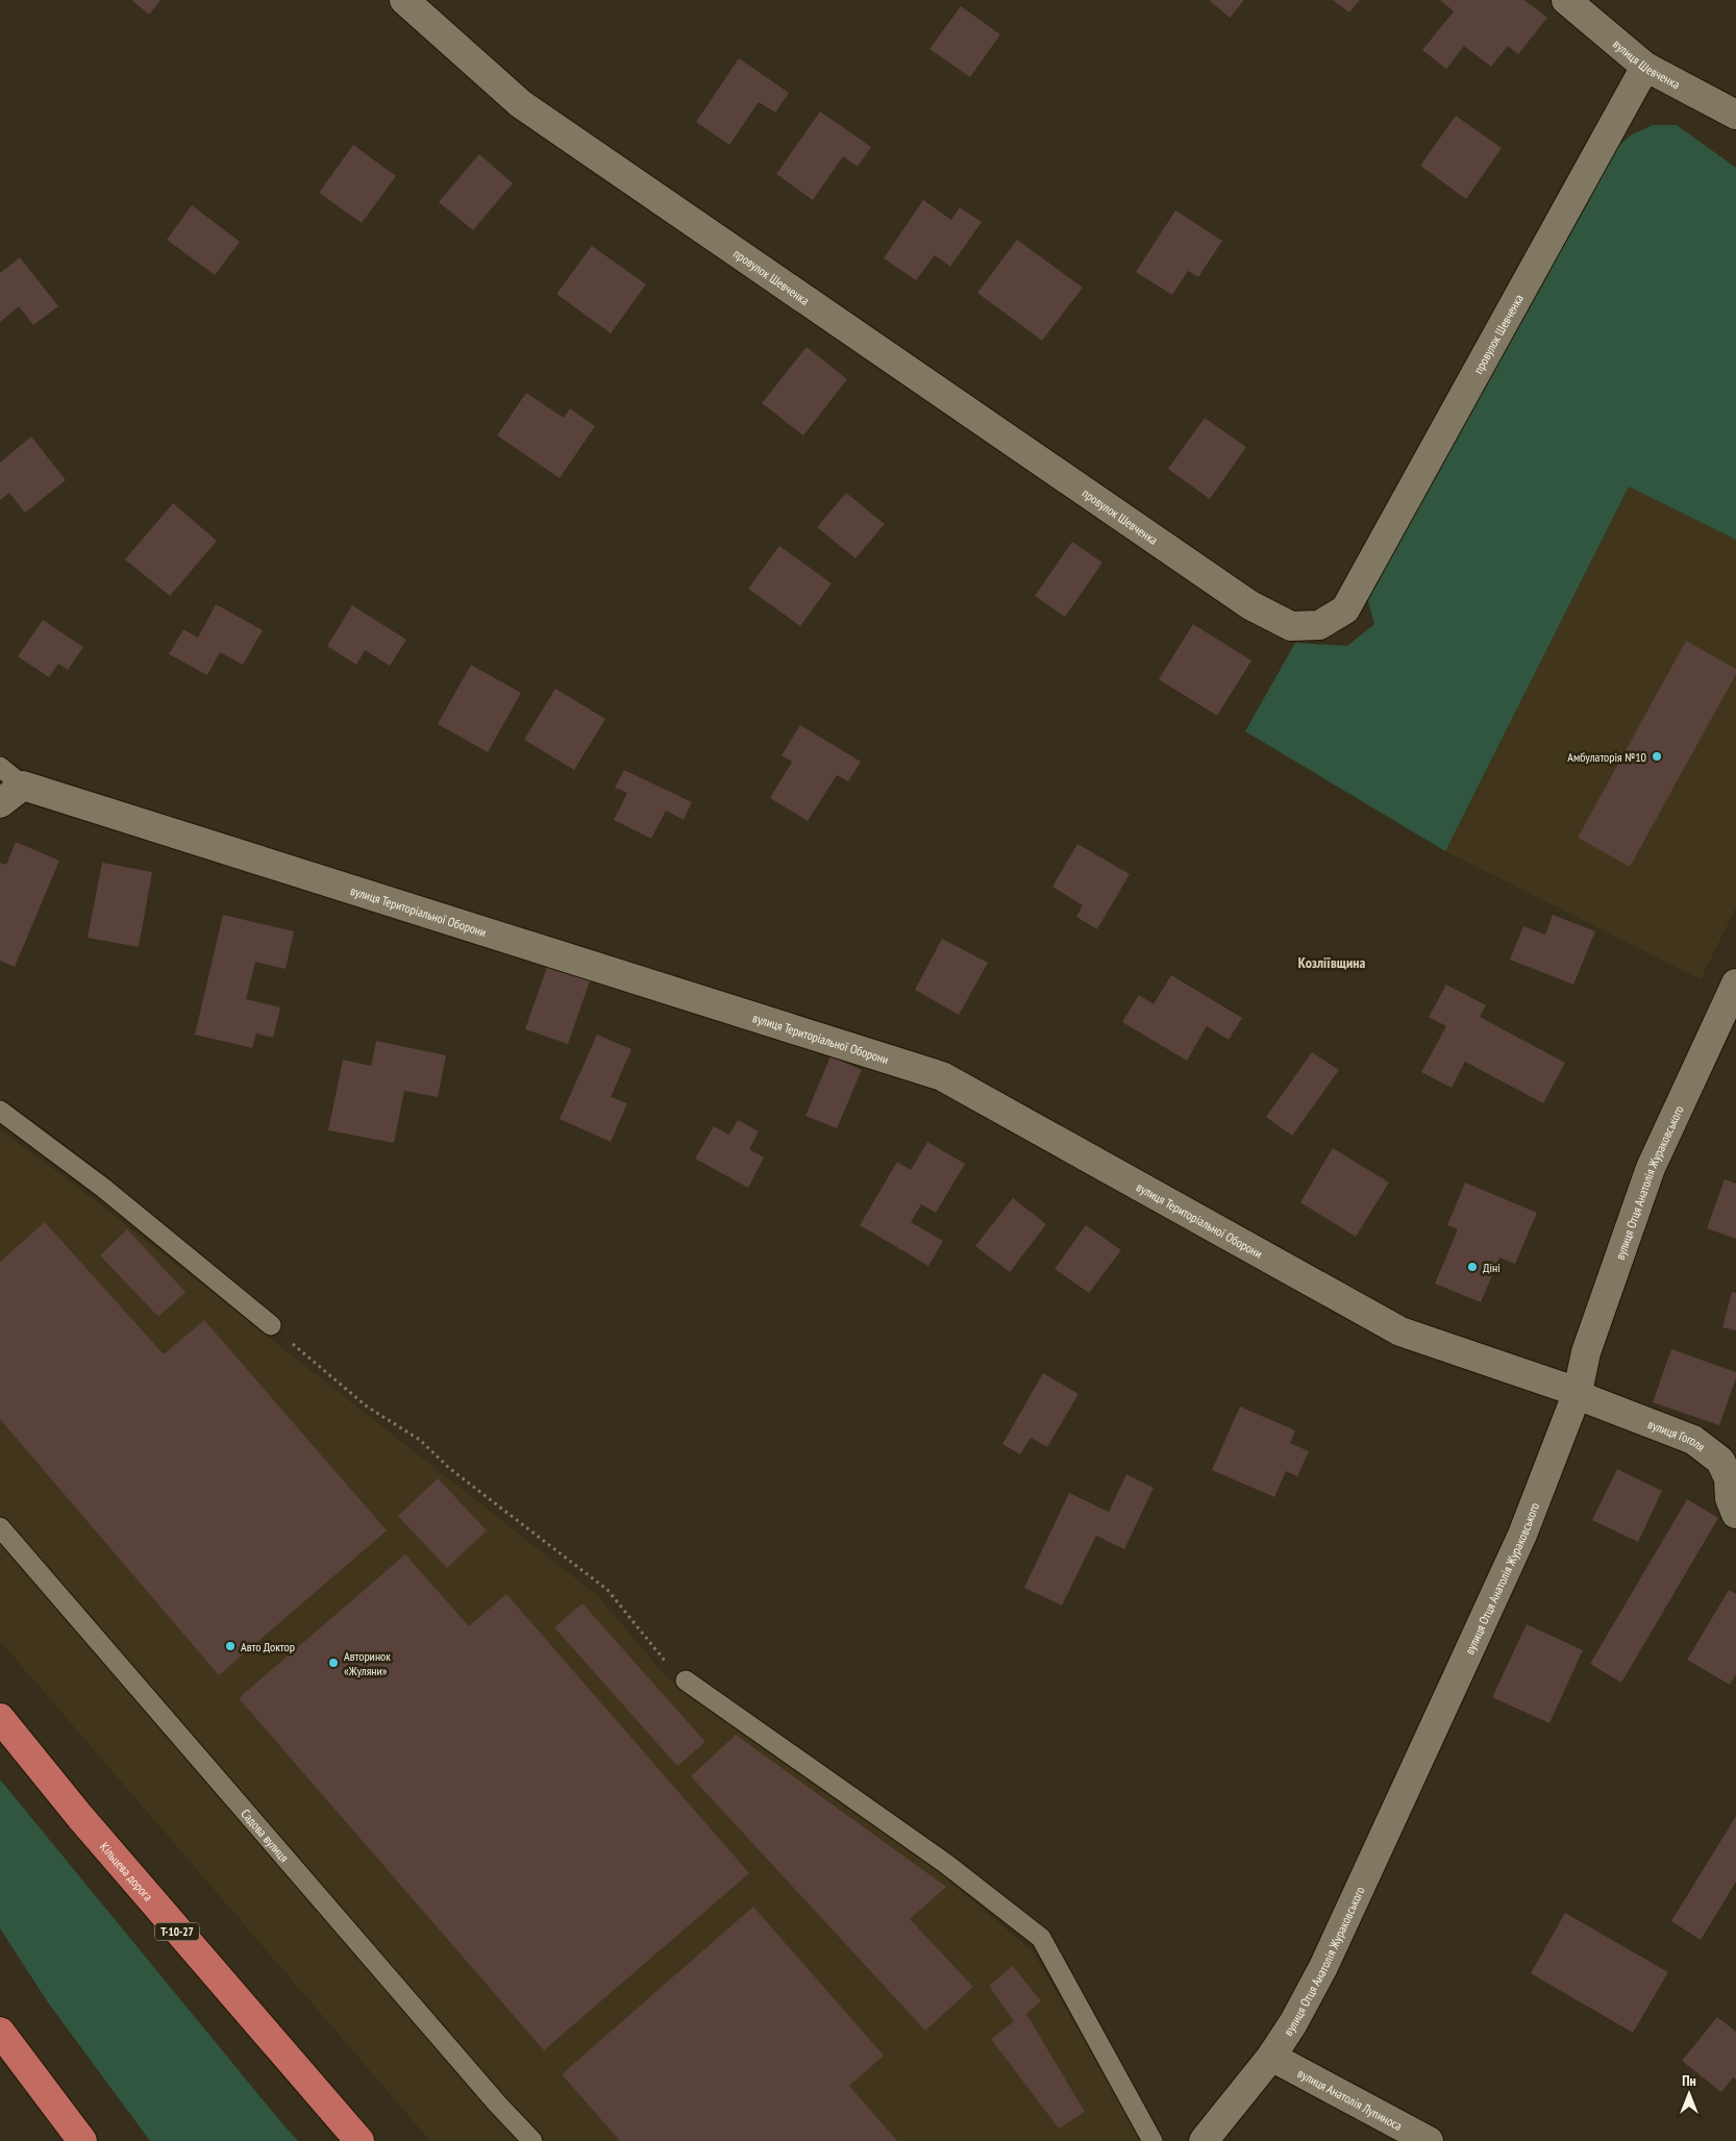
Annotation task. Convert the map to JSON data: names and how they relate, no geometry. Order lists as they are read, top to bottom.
{
  "streets": {
    "highway": ["Кільцева дорога", "Т-10-27"],
    "street": [
      "вулиця Шевченка",
      "провулок Шевченка",
      "вулиця Територіальної Оборони",
      "вулиця Отця Анатолія Жураковського",
      "вулиця Гоголя",
      "вулиця Анатолія Лупиноса"
    ],
    "lane": ["Садова вулиця"]
  },
  "crossings": [
    ["вулиця Шевченка", "провулок Шевченка"],
    ["вулиця Територіальної Оборони", "вулиця Отця Анатолія Жураковського"],
    ["вулиця Територіальної Оборони", "вулиця Гоголя"],
    ["вулиця Отця Анатолія Жураковського", "вулиця Гоголя"],
    ["вулиця Отця Анатолія Жураковського", "вулиця Анатолія Лупиноса"]
  ],
  "districts": ["Козліївщина"],
  "places": [
    "Амбулаторія №10",
    "Діні",
    "Авто Доктор",
    "Авторинок «Жуляни»"
  ],
  "north": "top"
}
